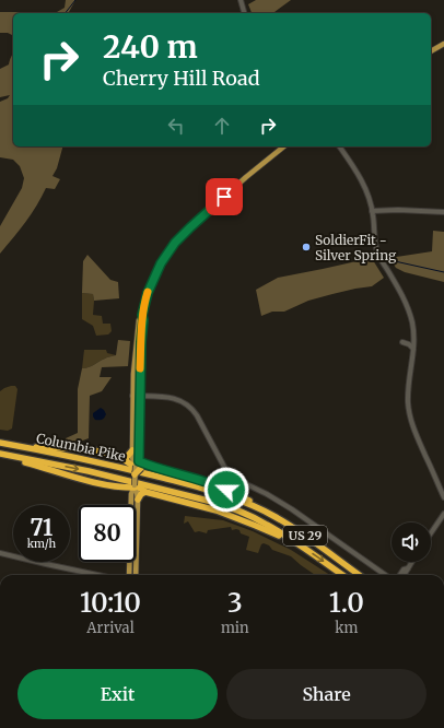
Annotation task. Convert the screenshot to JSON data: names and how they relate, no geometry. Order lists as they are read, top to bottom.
{
  "streets": {
    "highway": ["Columbia Pike", "US 29"]
  },
  "places": ["SoldierFit - Silver Spring"],
  "page": {
    "turn": ["240 m", "Cherry Hill Road"],
    "speed": "71 km/h",
    "limit": "80",
    "eta": [
      "10:10",
      "Arrival",
      "3",
      "min",
      "1.0",
      "km"
    ],
    "buttons": ["Exit", "Share"]
  }
}
